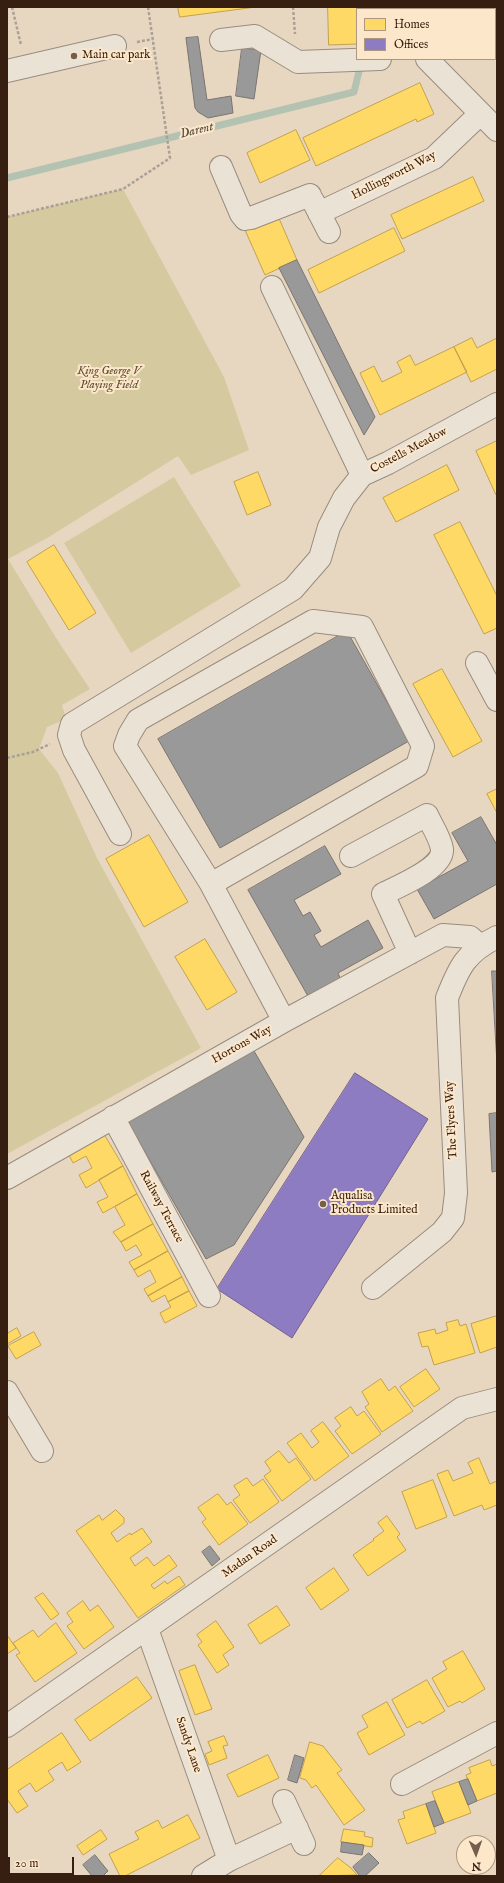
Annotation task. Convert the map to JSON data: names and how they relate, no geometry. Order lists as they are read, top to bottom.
{
  "streets": {
    "street": [
      "Hollingworth Way",
      "Costells Meadow",
      "Hortons Way",
      "The Flyers Way",
      "Railway Terrace",
      "Madan Road",
      "Sandy Lane"
    ]
  },
  "crossings": [
    ["Hortons Way", "The Flyers Way"],
    ["Hortons Way", "Railway Terrace"],
    ["Madan Road", "Sandy Lane"]
  ],
  "water": ["Darent"],
  "parks": ["King George V Playing Field"],
  "places": ["Main car park", "Aqualisa Products Limited"],
  "legend": ["Homes", "Offices"],
  "scale_bar": "20 m",
  "north": "bottom"
}
